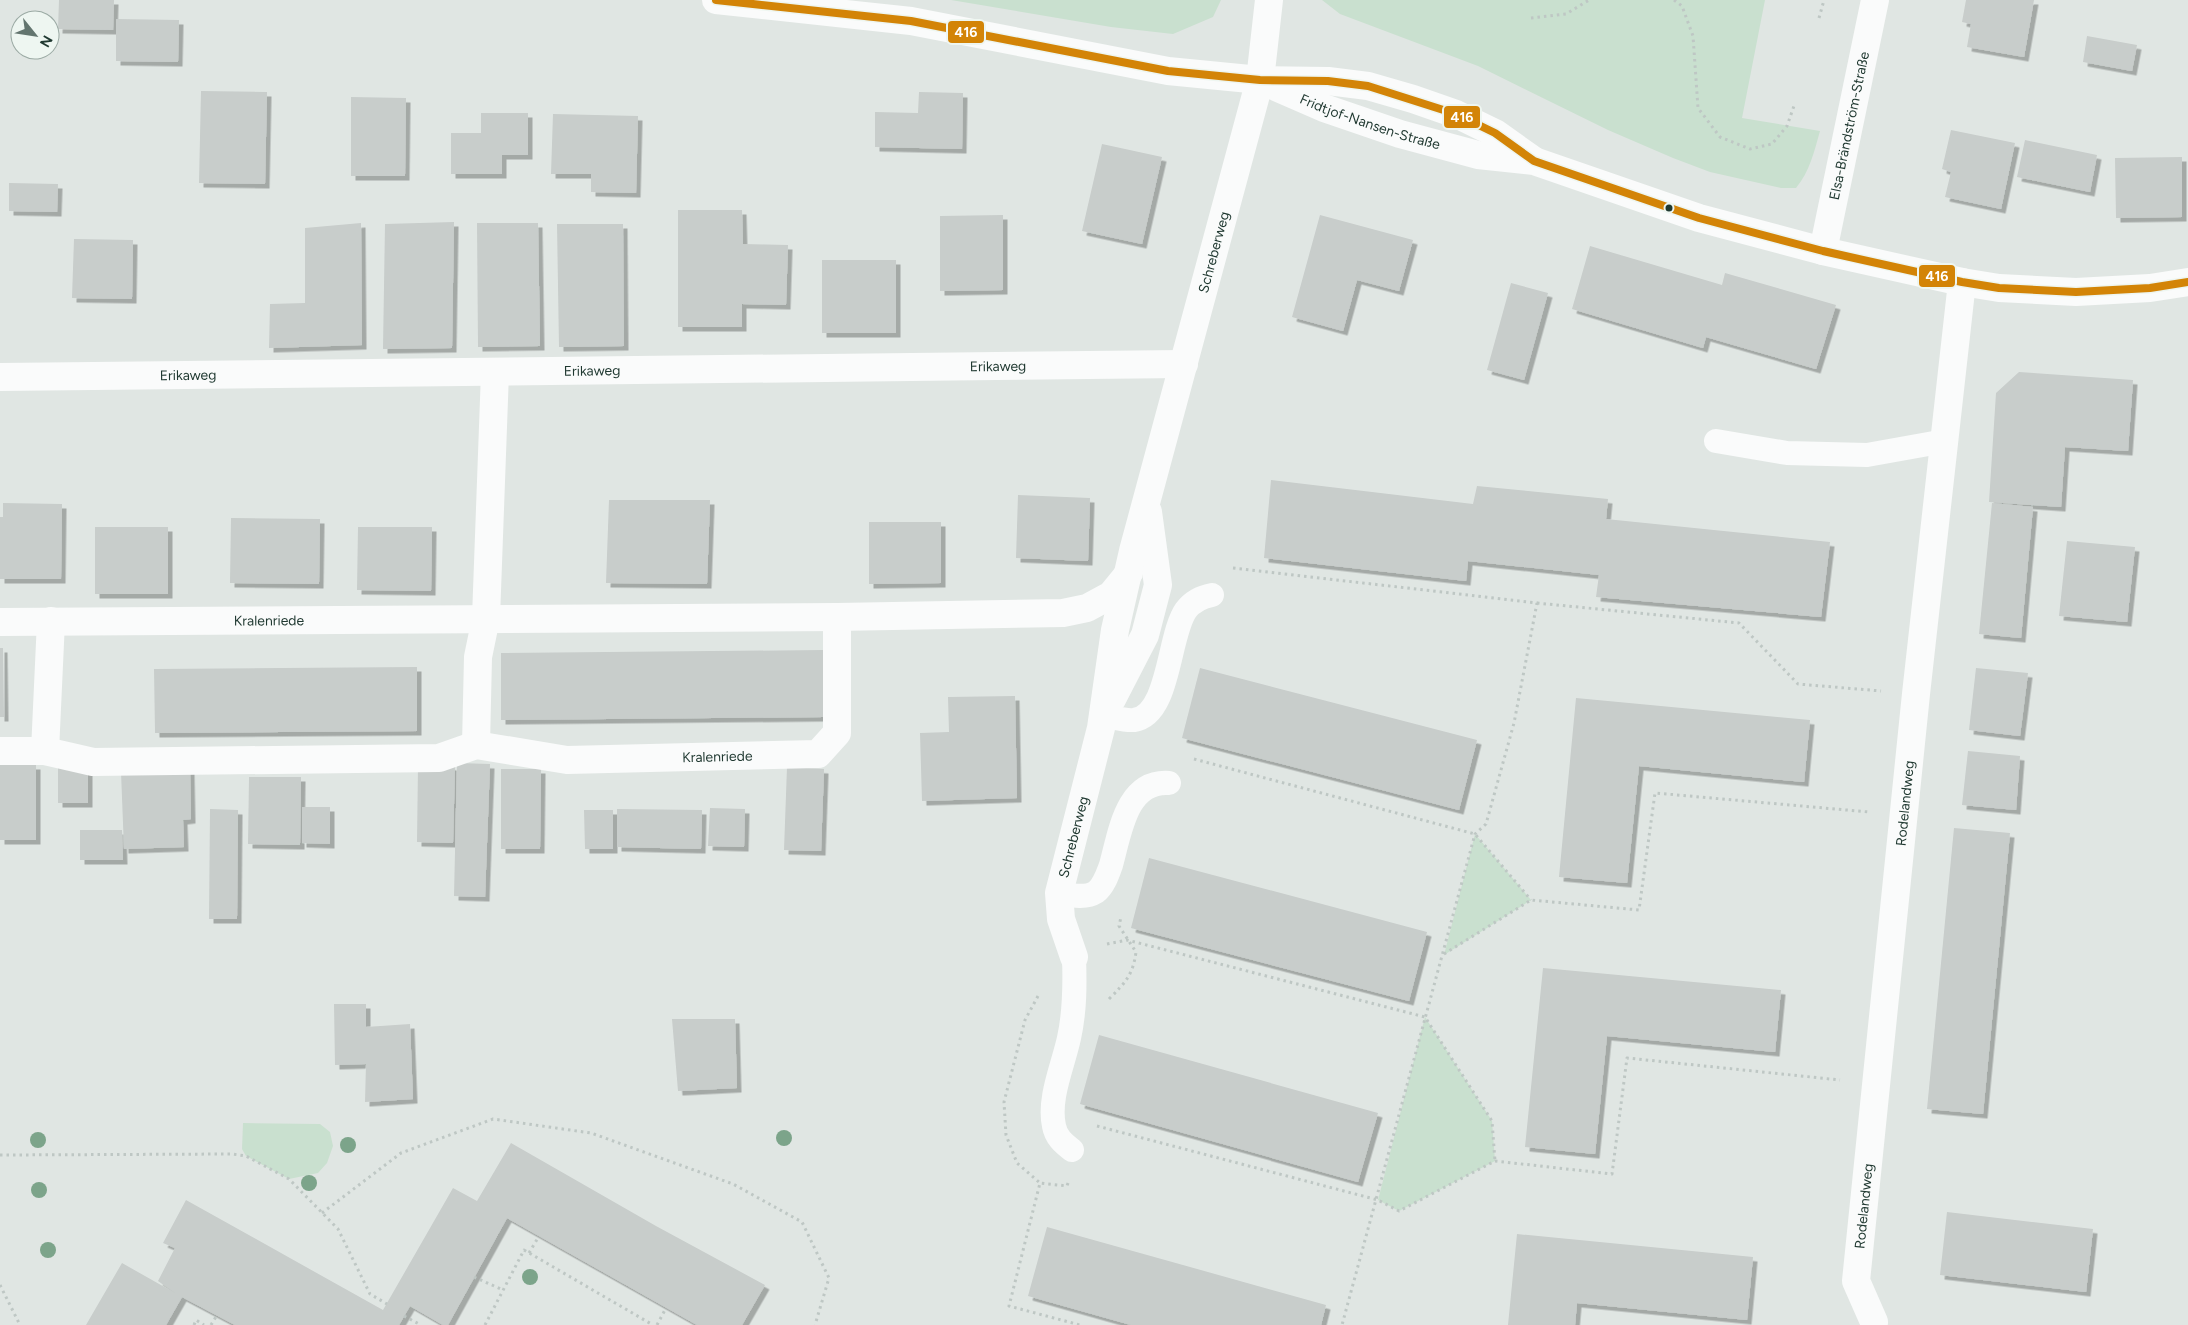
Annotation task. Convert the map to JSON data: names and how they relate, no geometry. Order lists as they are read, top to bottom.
{
  "streets": {
    "street": [
      "Fridtjof-Nansen-Straße",
      "Elsa-Brändström-Straße",
      "Schreberweg",
      "Erikaweg",
      "Kralenriede",
      "Rodelandweg"
    ]
  },
  "crossings": [
    ["Fridtjof-Nansen-Straße", "Elsa-Brändström-Straße"],
    ["Fridtjof-Nansen-Straße", "Schreberweg"],
    ["Fridtjof-Nansen-Straße", "Rodelandweg"],
    ["Schreberweg", "Erikaweg"],
    ["Schreberweg", "Kralenriede"]
  ],
  "lines": ["transit line 416"],
  "north": "bottom right"
}
